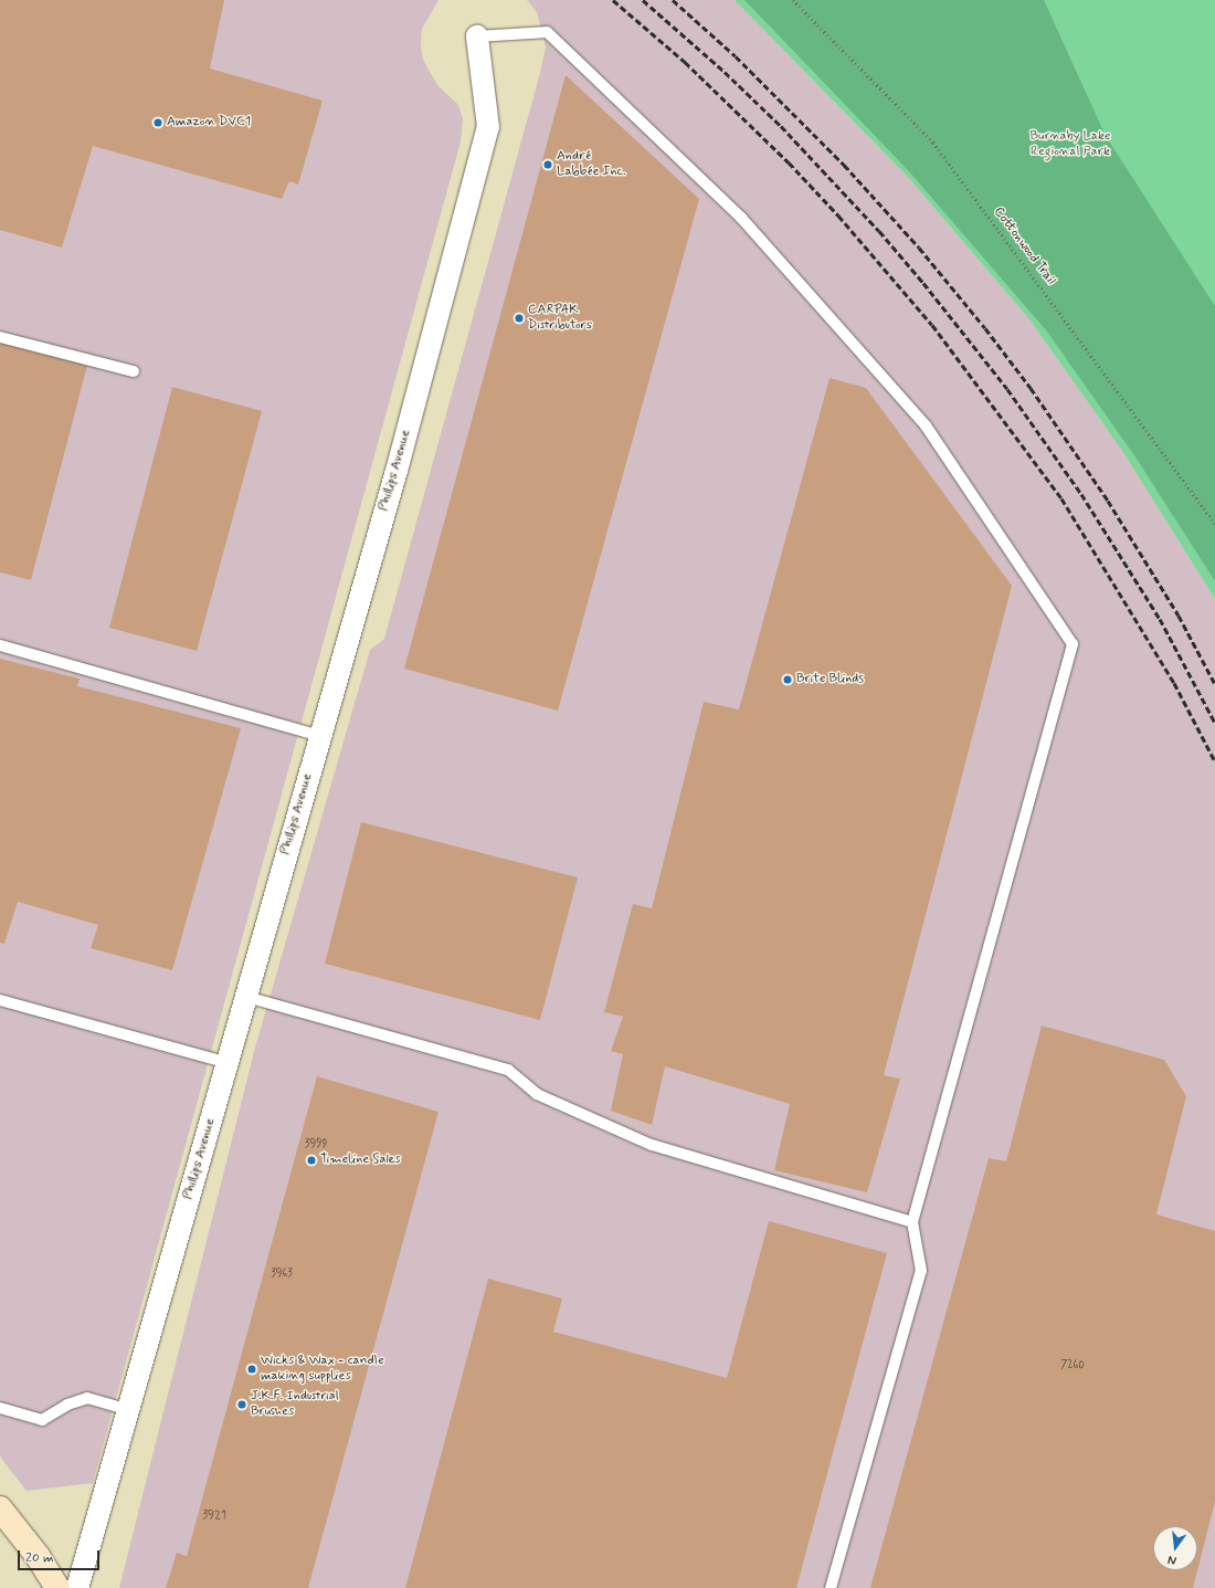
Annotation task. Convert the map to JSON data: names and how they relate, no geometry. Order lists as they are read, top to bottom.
{
  "streets": {
    "street": ["Phillips Avenue"],
    "path": ["Cottonwood Trail"]
  },
  "parks": ["Burnaby Lake Regional Park"],
  "places": [
    "Amazon DVC1",
    "André Labbée Inc.",
    "CARPAK Distributors",
    "Brite Blinds",
    "Timeline Sales",
    "Wicks & Wax - candle making supplies",
    "J.K.F. Industrial Brushes"
  ],
  "house_numbers": [
    "3999",
    "3963",
    "7260",
    "3921"
  ],
  "scale_bar": "20 m",
  "north": "bottom"
}
